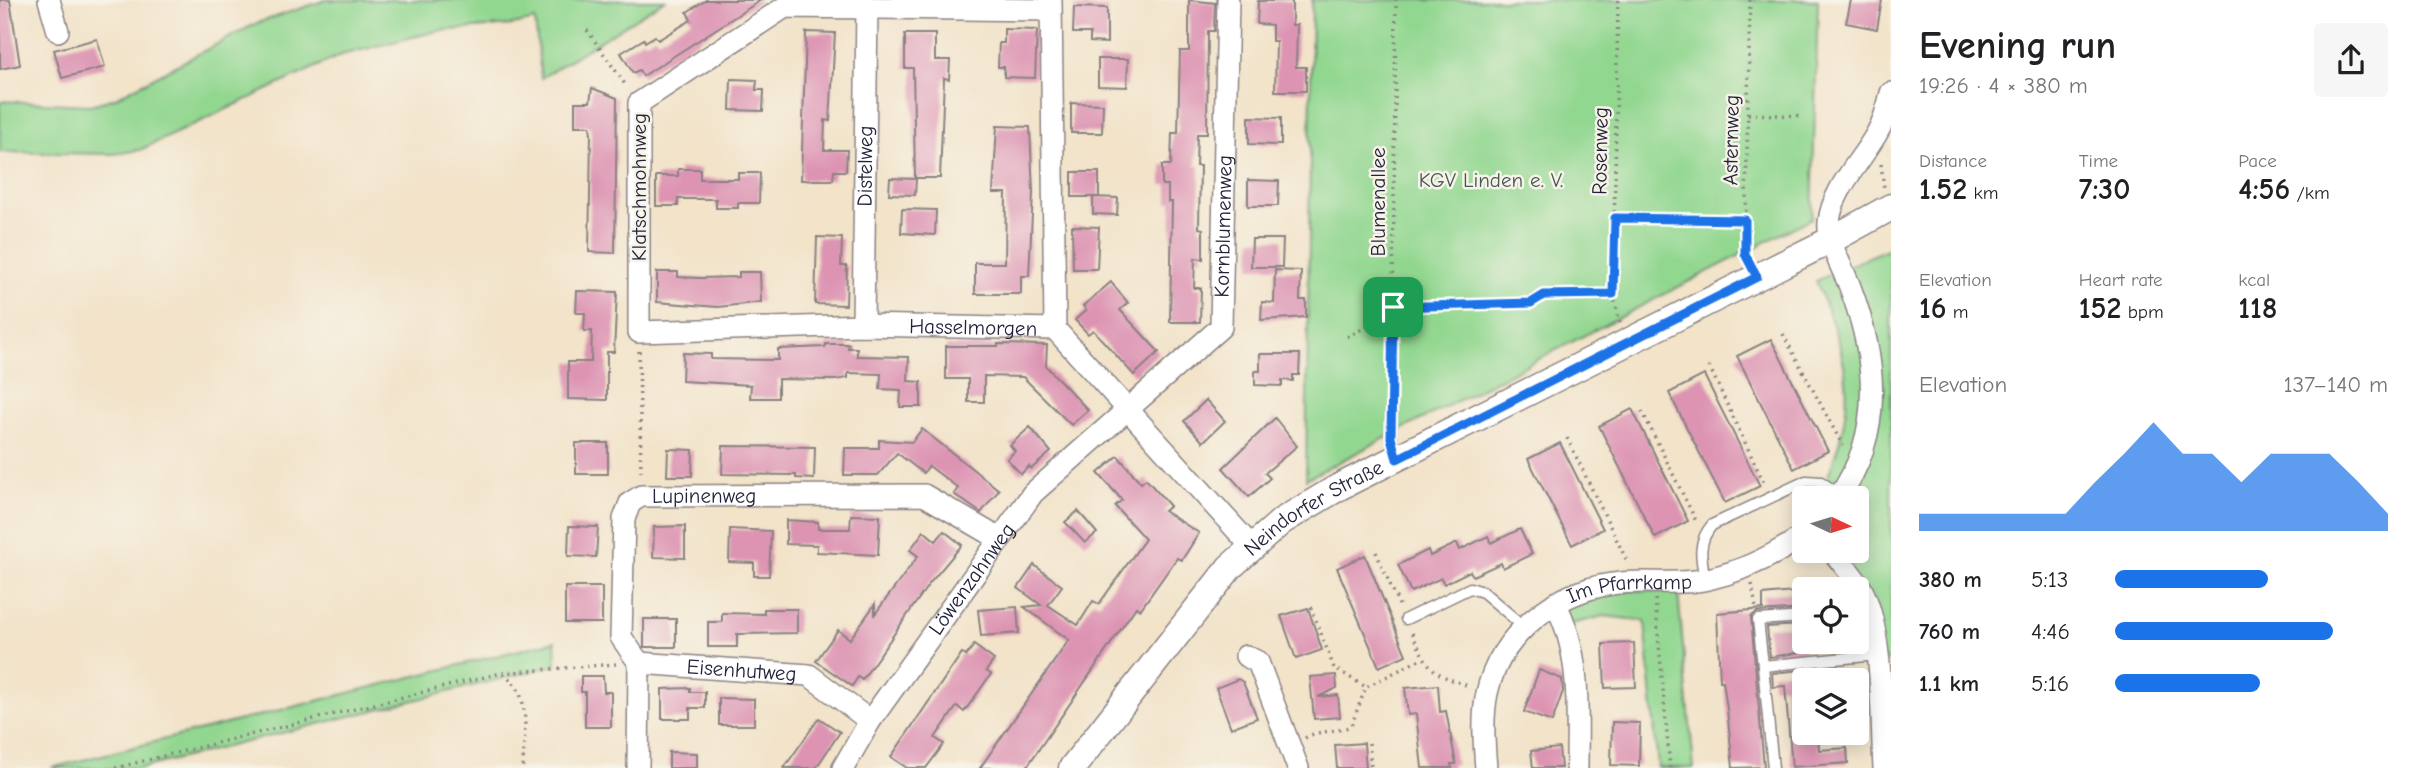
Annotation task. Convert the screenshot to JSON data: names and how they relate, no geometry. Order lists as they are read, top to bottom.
{
  "streets": {
    "street": [
      "Distelweg",
      "Klatschmohnweg",
      "Kornblumenweg",
      "Hasselmorgen",
      "Lupinenweg",
      "Neindorfer Straße",
      "Löwenzahnweg",
      "Im Pfarrkamp",
      "Eisenhutweg"
    ],
    "path": ["Asternweg", "Rosenweg", "Blumenallee"]
  },
  "crossings": [
    ["Asternweg", "Neindorfer Straße"],
    ["Rosenweg", "Neindorfer Straße"],
    ["Distelweg", "Klatschmohnweg"],
    ["Distelweg", "Hasselmorgen"],
    ["Klatschmohnweg", "Hasselmorgen"],
    ["Kornblumenweg", "Hasselmorgen"],
    ["Kornblumenweg", "Löwenzahnweg"],
    ["Hasselmorgen", "Neindorfer Straße"],
    ["Hasselmorgen", "Löwenzahnweg"],
    ["Lupinenweg", "Löwenzahnweg"],
    ["Lupinenweg", "Eisenhutweg"],
    ["Löwenzahnweg", "Eisenhutweg"]
  ],
  "parks": ["KGV Linden e. V."],
  "north": "right",
  "page": {
    "heading": ["Evening run", "19:26 · 4 × 380 m"],
    "stats": [
      ["Distance", "1.52 km"],
      ["Time", "7:30"],
      ["Pace", "4:56 /km"],
      ["Elevation", "16 m"],
      ["Heart rate", "152 bpm"],
      ["kcal", "118"]
    ],
    "chart": ["Elevation", "137–140 m"],
    "list": [
      {
        "name": "380 m",
        "note": "5:13"
      },
      {
        "name": "760 m",
        "note": "4:46"
      },
      {
        "name": "1.1 km",
        "note": "5:16"
      }
    ]
  }
}
